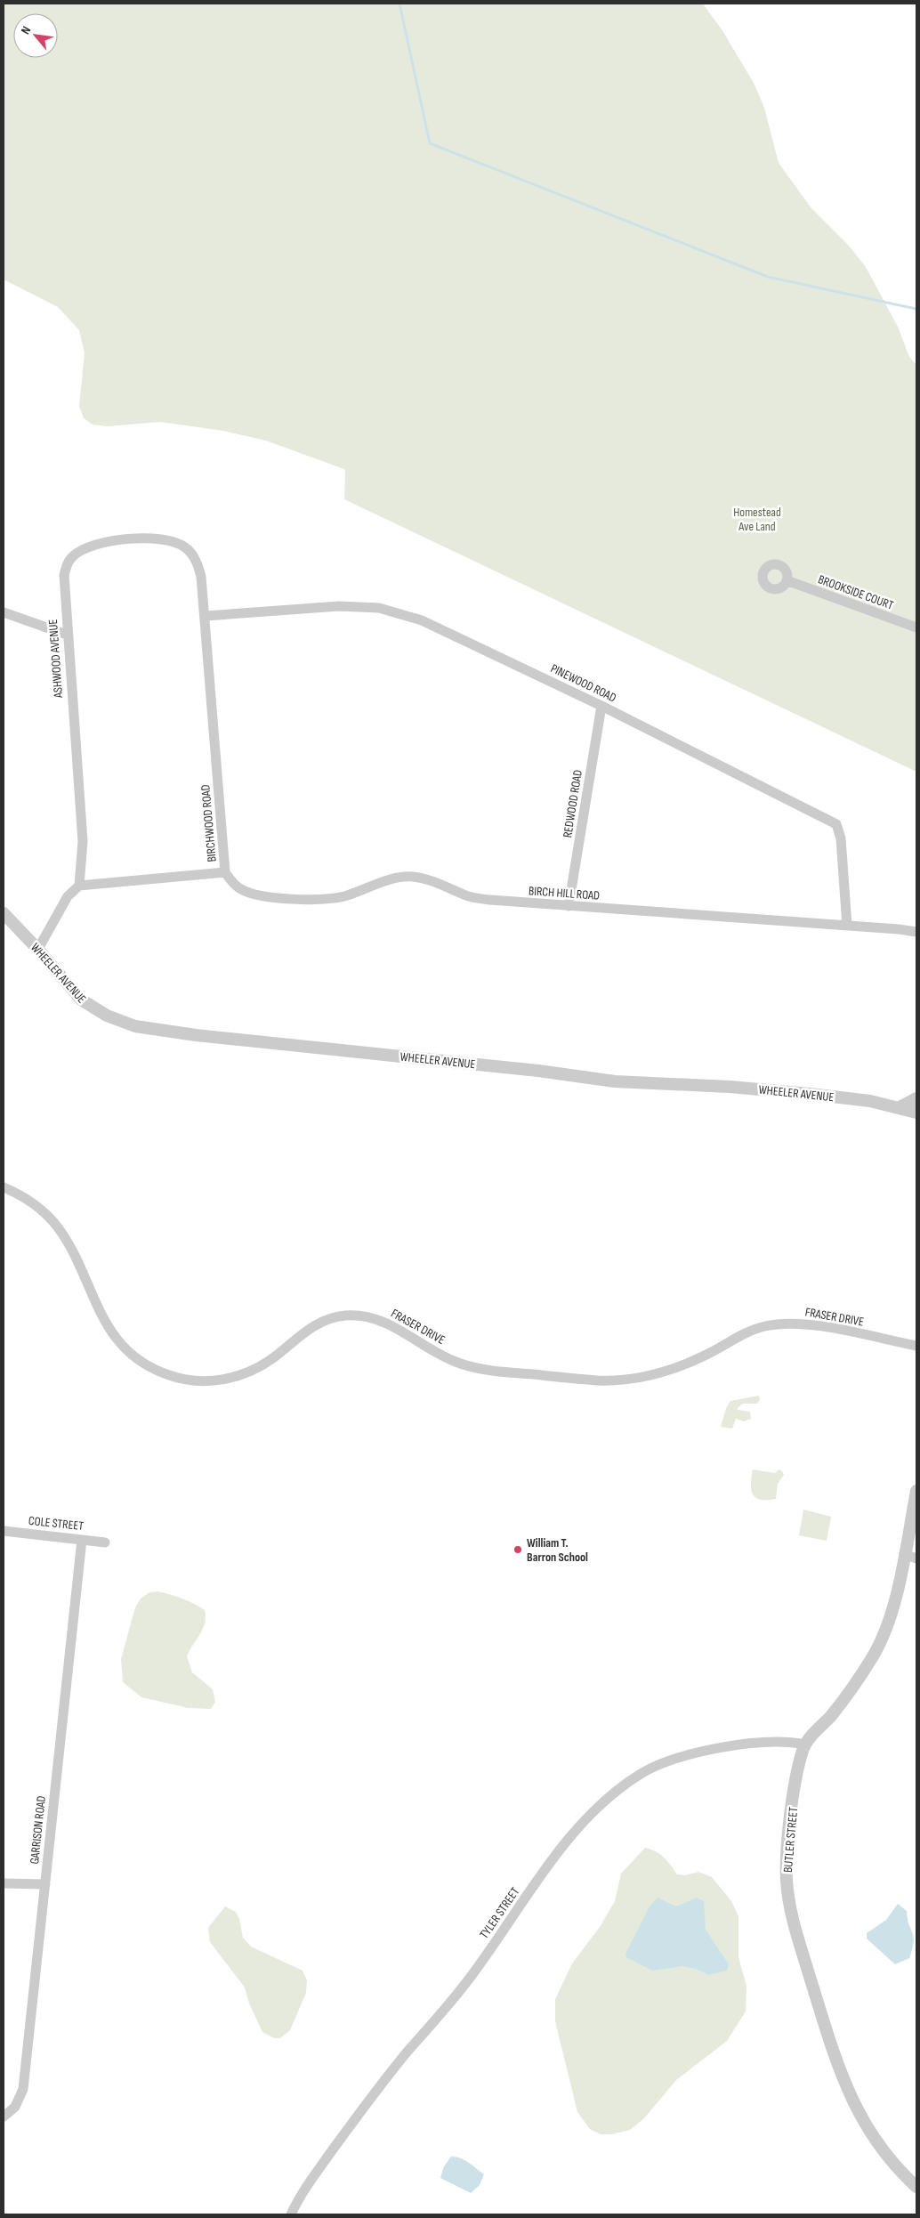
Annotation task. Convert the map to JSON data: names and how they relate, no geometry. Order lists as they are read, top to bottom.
{
  "streets": {
    "street": [
      "BROOKSIDE COURT",
      "ASHWOOD AVENUE",
      "PINEWOOD ROAD",
      "REDWOOD ROAD",
      "BIRCHWOOD ROAD",
      "BIRCH HILL ROAD",
      "WHEELER AVENUE",
      "FRASER DRIVE",
      "COLE STREET",
      "GARRISON ROAD",
      "BUTLER STREET",
      "TYLER STREET"
    ]
  },
  "crossings": [
    ["ASHWOOD AVENUE", "BIRCHWOOD ROAD"],
    ["PINEWOOD ROAD", "REDWOOD ROAD"],
    ["PINEWOOD ROAD", "BIRCHWOOD ROAD"],
    ["PINEWOOD ROAD", "BIRCH HILL ROAD"],
    ["REDWOOD ROAD", "BIRCH HILL ROAD"],
    ["BIRCHWOOD ROAD", "BIRCH HILL ROAD"],
    ["COLE STREET", "GARRISON ROAD"],
    ["BUTLER STREET", "TYLER STREET"]
  ],
  "parks": ["Homestead Ave Land"],
  "places": ["William T. Barron School"],
  "north": "top left"
}
